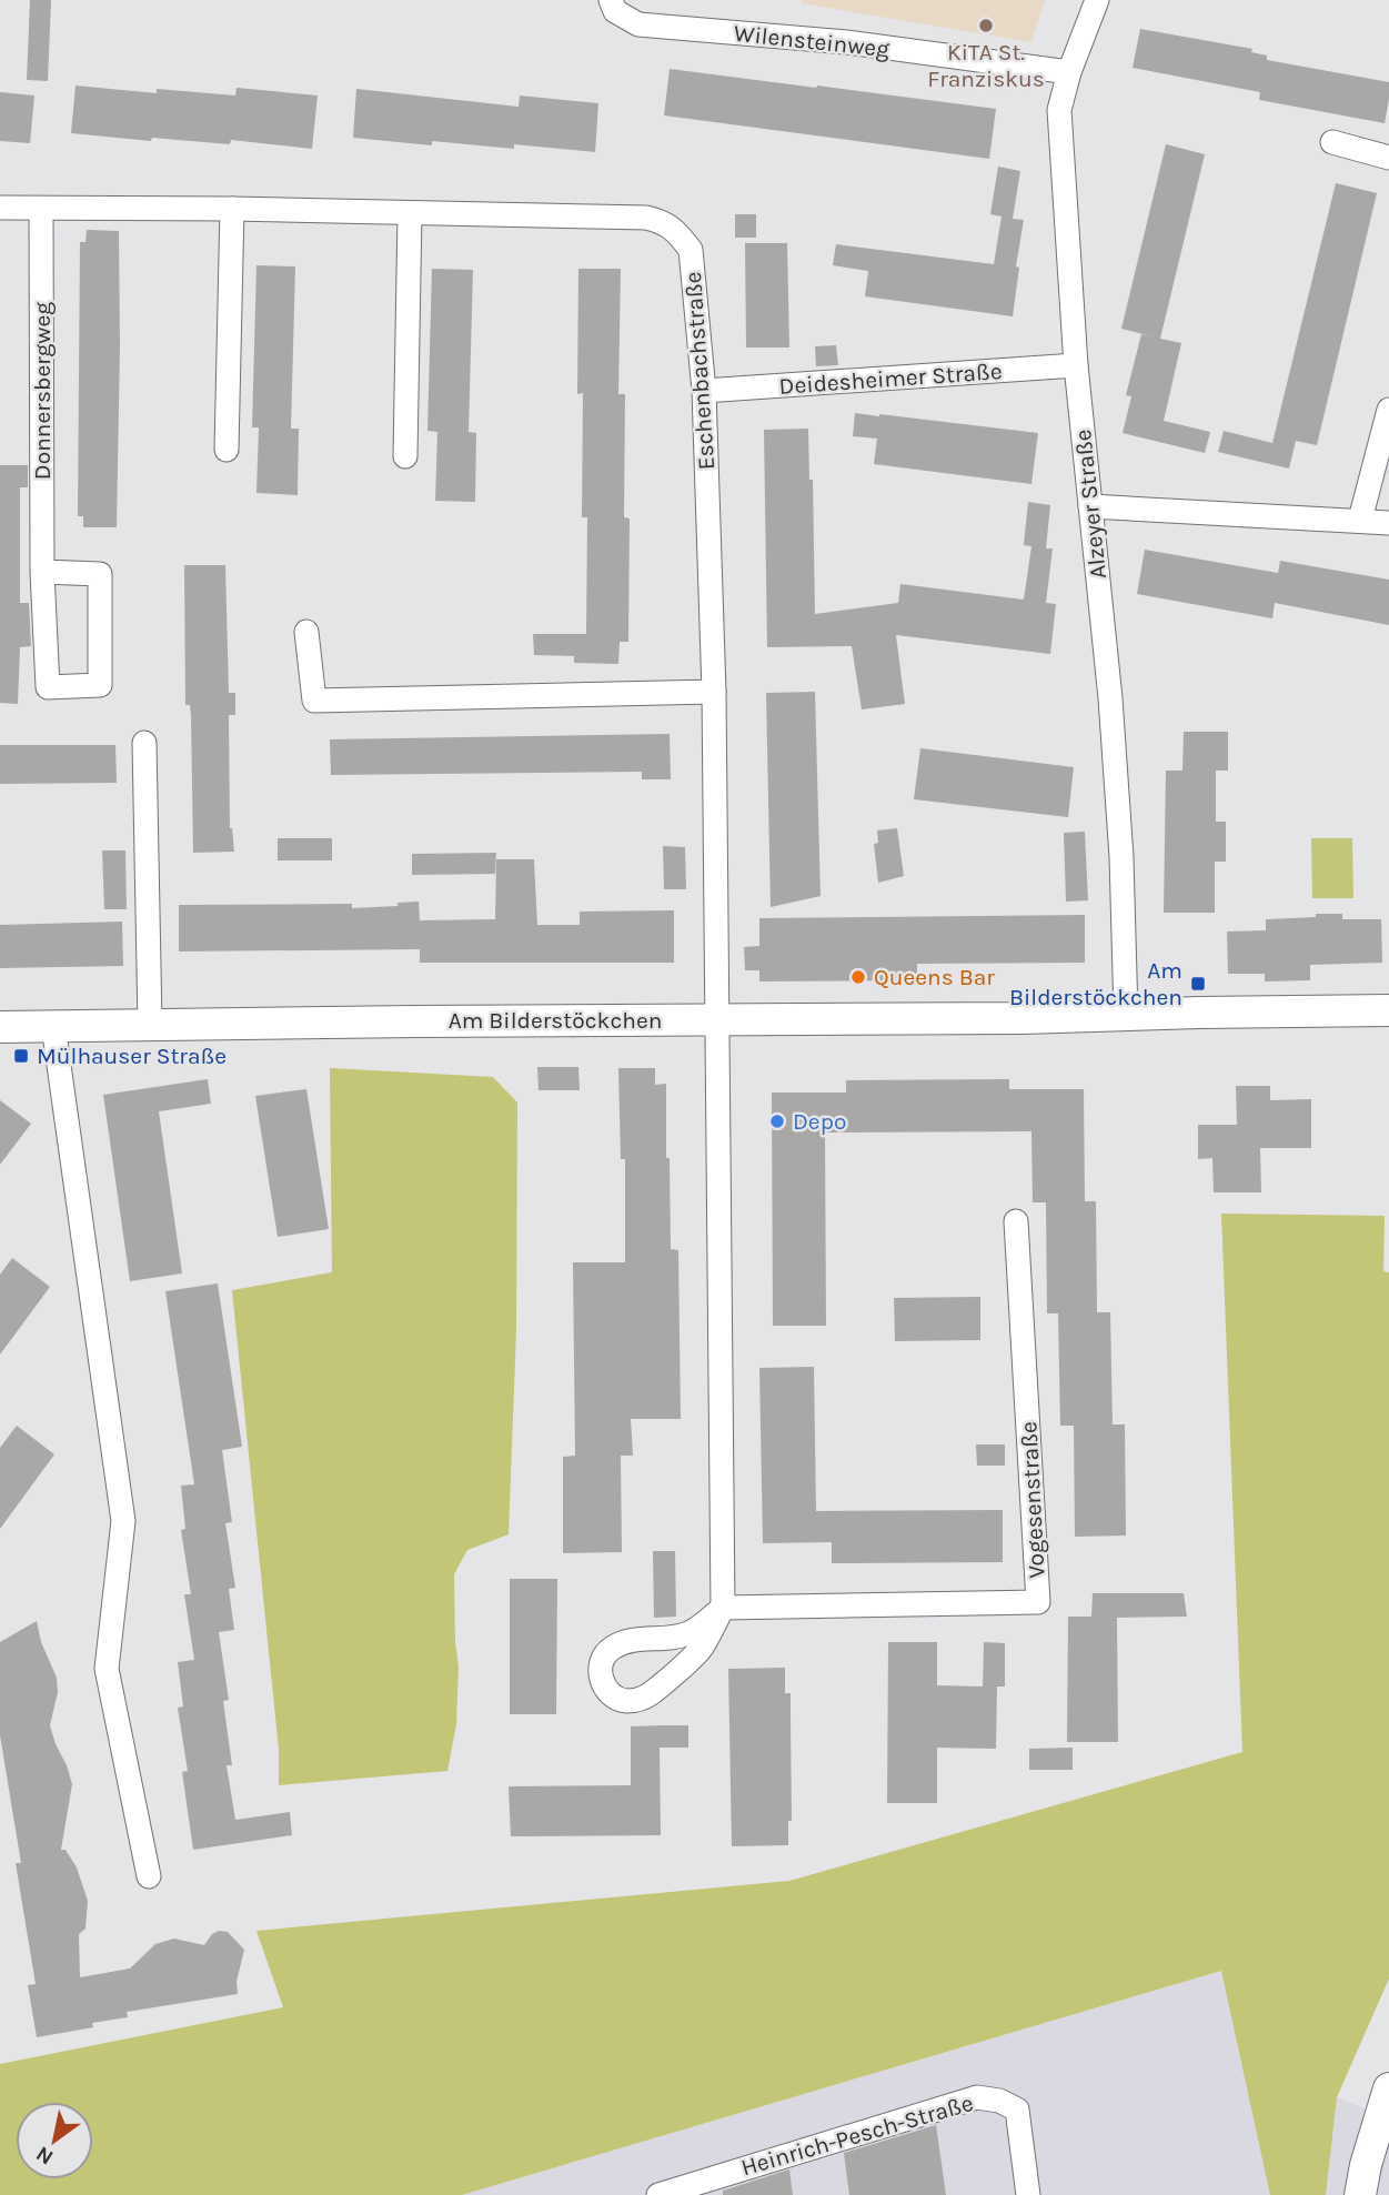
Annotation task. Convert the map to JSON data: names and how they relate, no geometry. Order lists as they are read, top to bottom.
{
  "streets": {
    "street": [
      "Wilensteinweg",
      "Eschenbachstraße",
      "Deidesheimer Straße",
      "Donnersbergweg",
      "Alzeyer Straße",
      "Am Bilderstöckchen",
      "Vogesenstraße",
      "Heinrich-Pesch-Straße"
    ]
  },
  "crossings": [
    ["Wilensteinweg", "Alzeyer Straße"],
    ["Eschenbachstraße", "Deidesheimer Straße"],
    ["Eschenbachstraße", "Donnersbergweg"],
    ["Eschenbachstraße", "Am Bilderstöckchen"],
    ["Deidesheimer Straße", "Alzeyer Straße"],
    ["Alzeyer Straße", "Am Bilderstöckchen"]
  ],
  "places": {
    "other": ["KiTA St. Franziskus", "Queens Bar", "Depo"],
    "transit": ["Am Bilderstöckchen", "Mülhauser Straße"]
  },
  "north": "bottom left"
}
